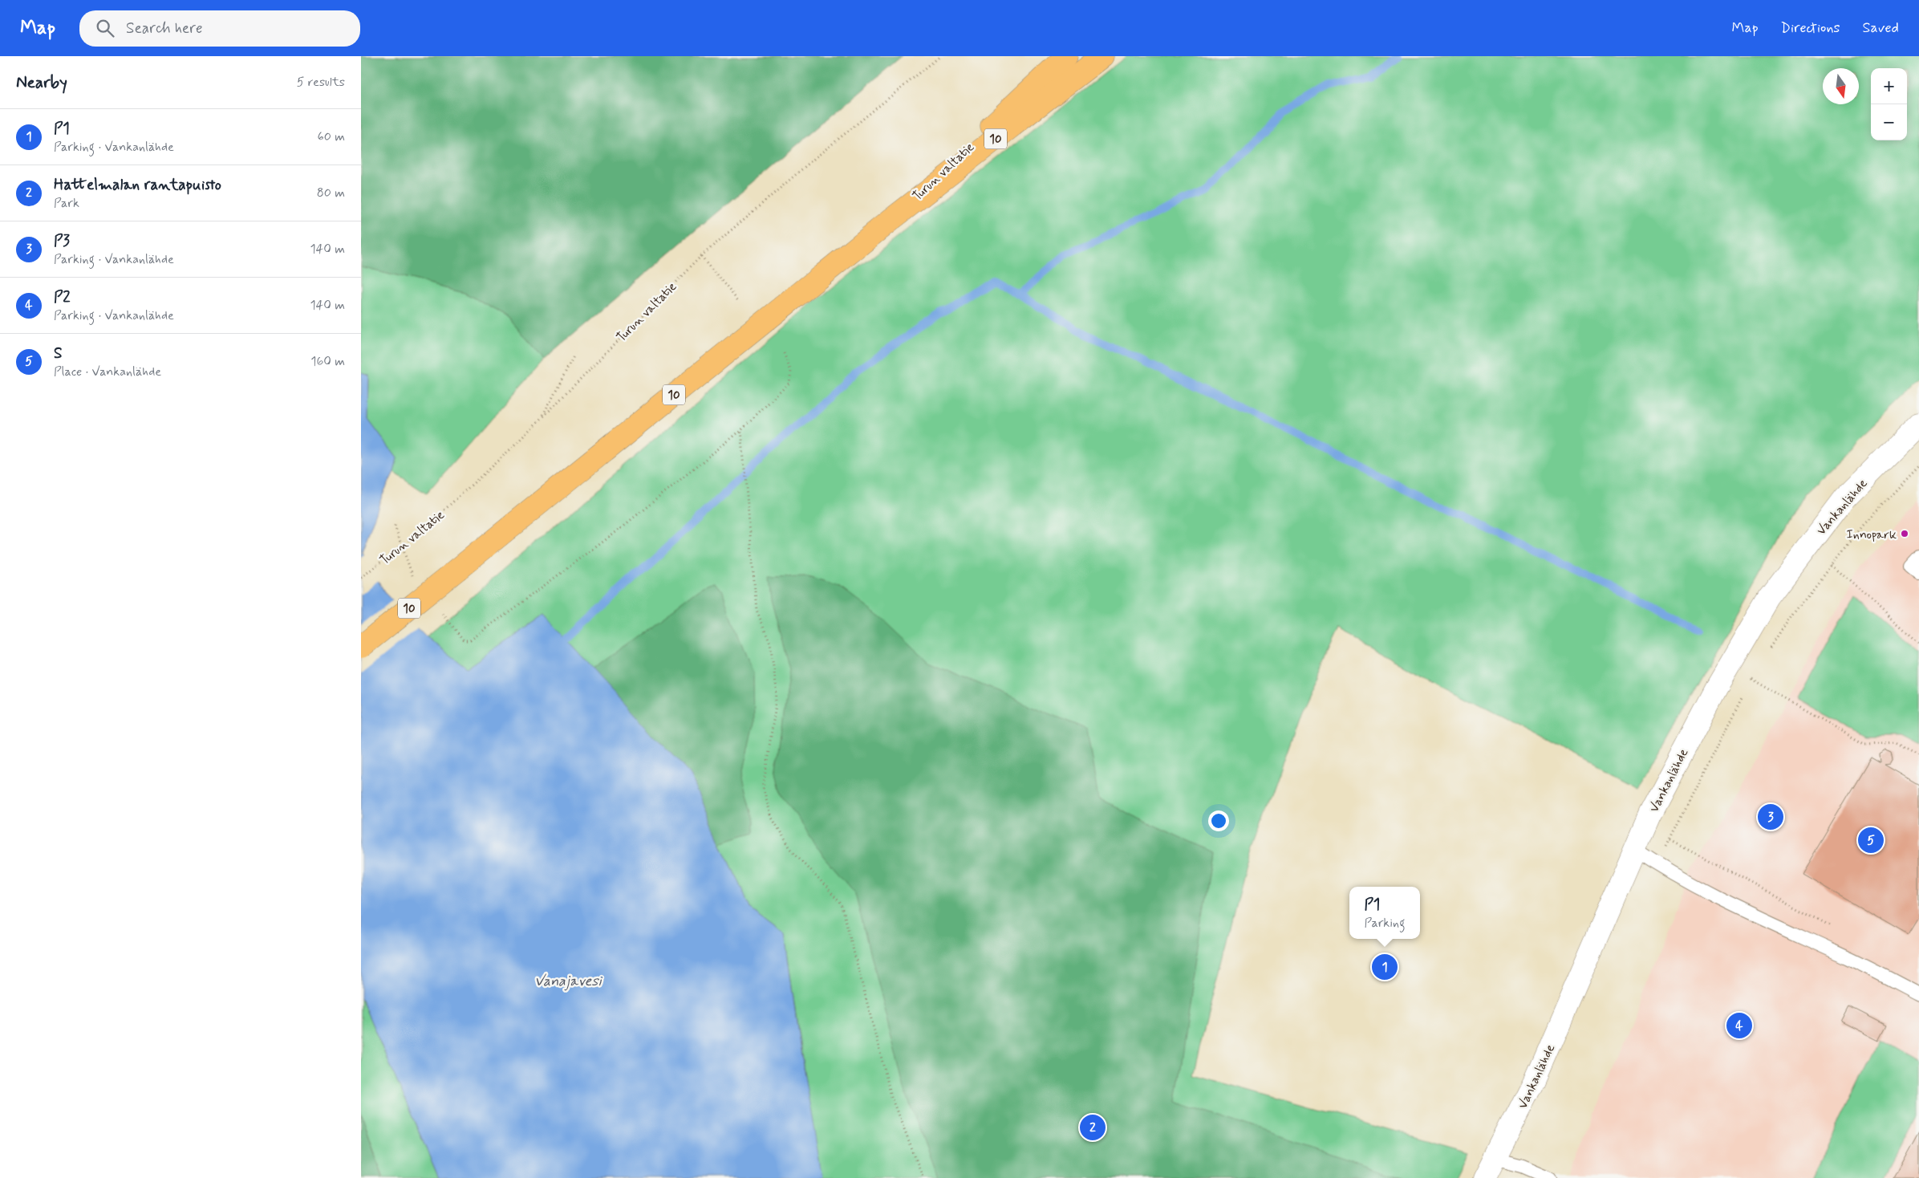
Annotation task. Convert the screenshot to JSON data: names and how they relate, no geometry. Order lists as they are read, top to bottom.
{
  "streets": {
    "highway": ["10", "Turun valtatie"],
    "street": ["Vankanlähde"]
  },
  "water": ["Vanajavesi"],
  "places": ["Innopark"],
  "north": "bottom",
  "page": {
    "header": "Map",
    "search": "Search here",
    "nav": ["Map", "Directions", "Saved"],
    "heading": ["Nearby", "5 results"],
    "map_buttons": ["+", "−"],
    "list": [
      {
        "mark": "1",
        "name": "P1",
        "note": "Parking · Vankanlähde",
        "value": "60 m"
      },
      {
        "mark": "2",
        "name": "Hattelmalan rantapuisto",
        "note": "Park",
        "value": "80 m"
      },
      {
        "mark": "3",
        "name": "P3",
        "note": "Parking · Vankanlähde",
        "value": "140 m"
      },
      {
        "mark": "4",
        "name": "P2",
        "note": "Parking · Vankanlähde",
        "value": "140 m"
      },
      {
        "mark": "5",
        "name": "S",
        "note": "Place · Vankanlähde",
        "value": "160 m"
      }
    ],
    "pins": [
      "3",
      "5",
      "1",
      "4",
      "2"
    ],
    "popup": ["P1", "Parking"]
  }
}
